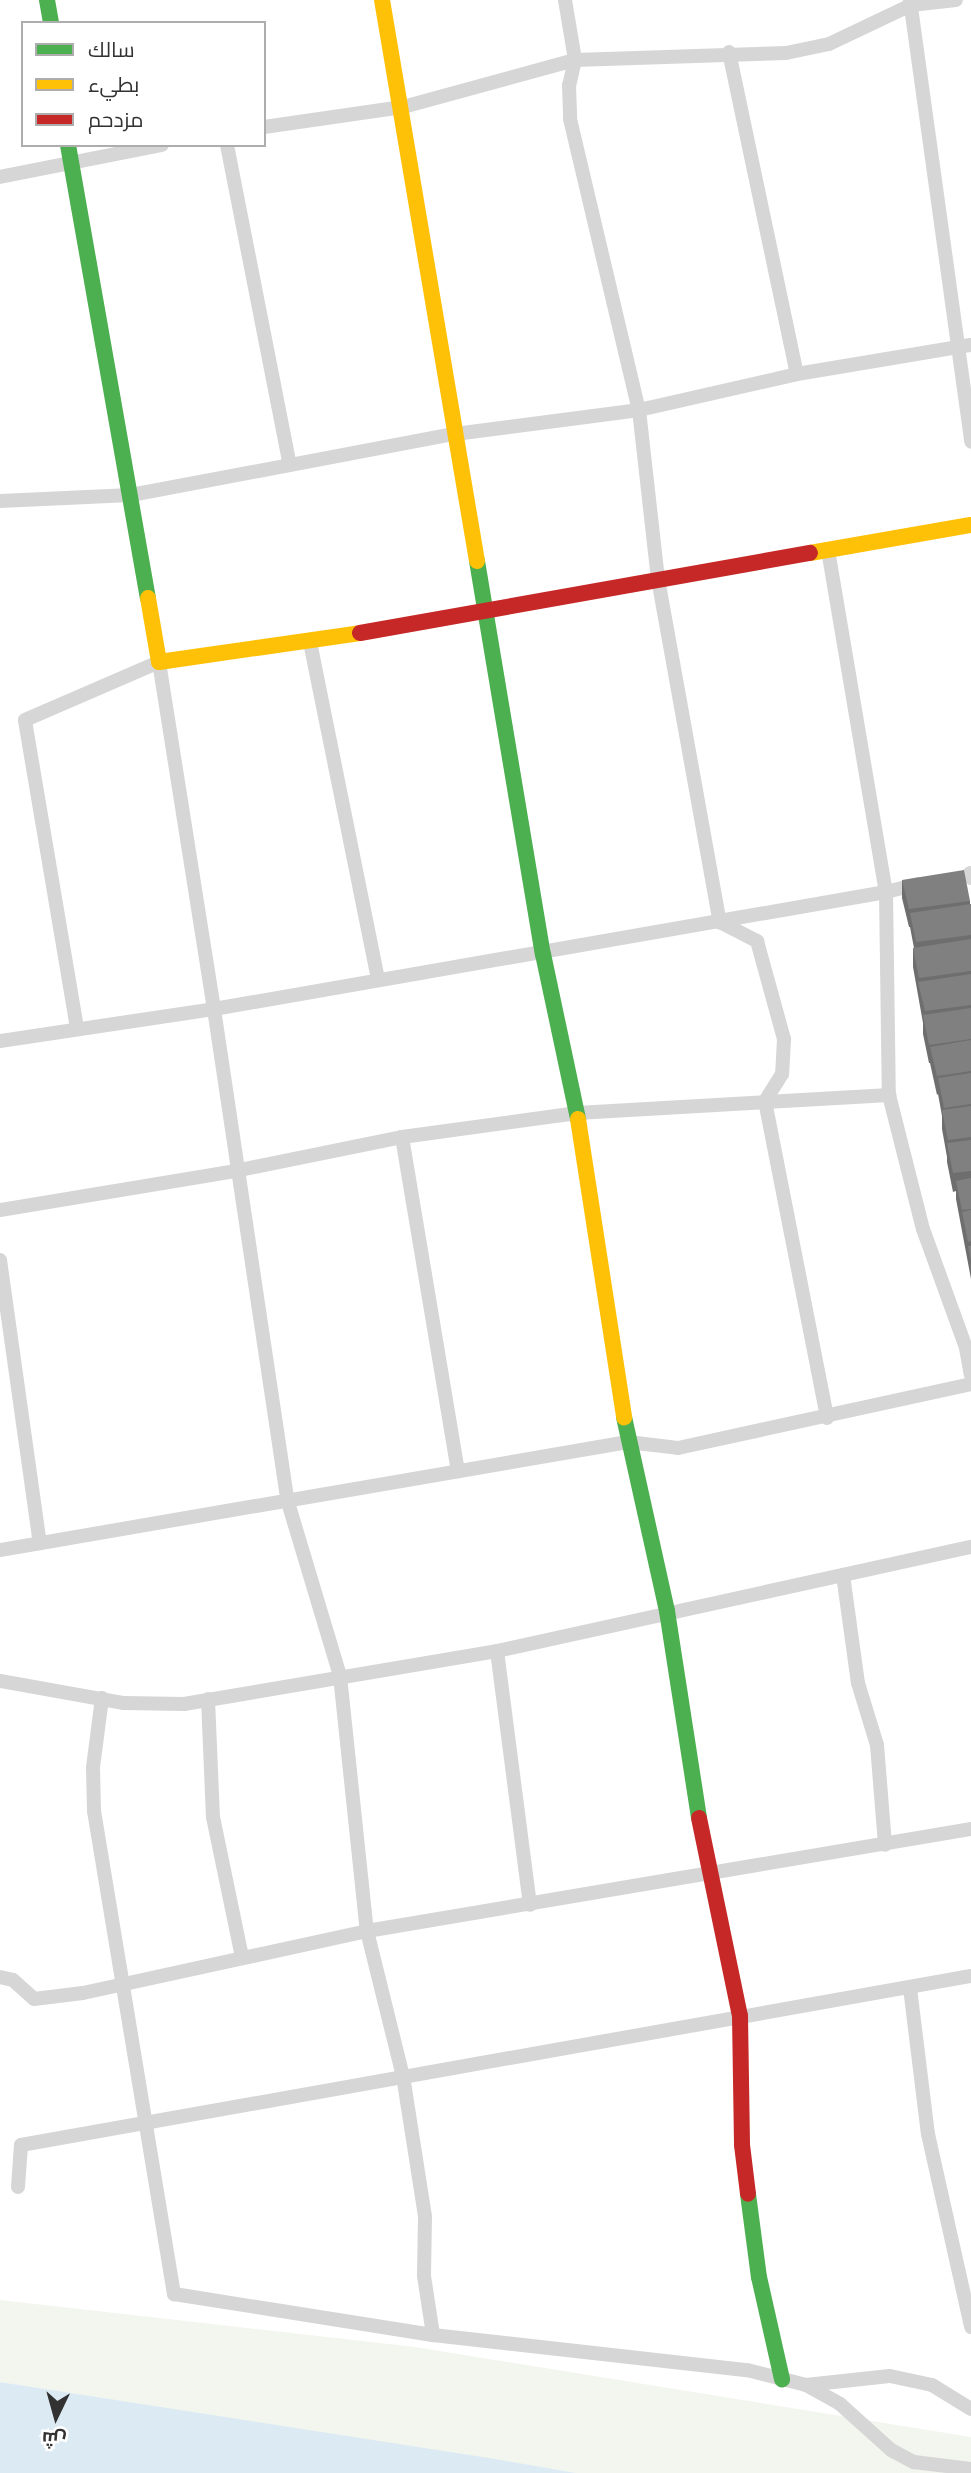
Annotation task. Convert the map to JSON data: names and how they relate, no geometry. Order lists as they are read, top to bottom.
{
  "legend": ["سالك", "بطيء", "مزدحم"],
  "north": "bottom"
}
